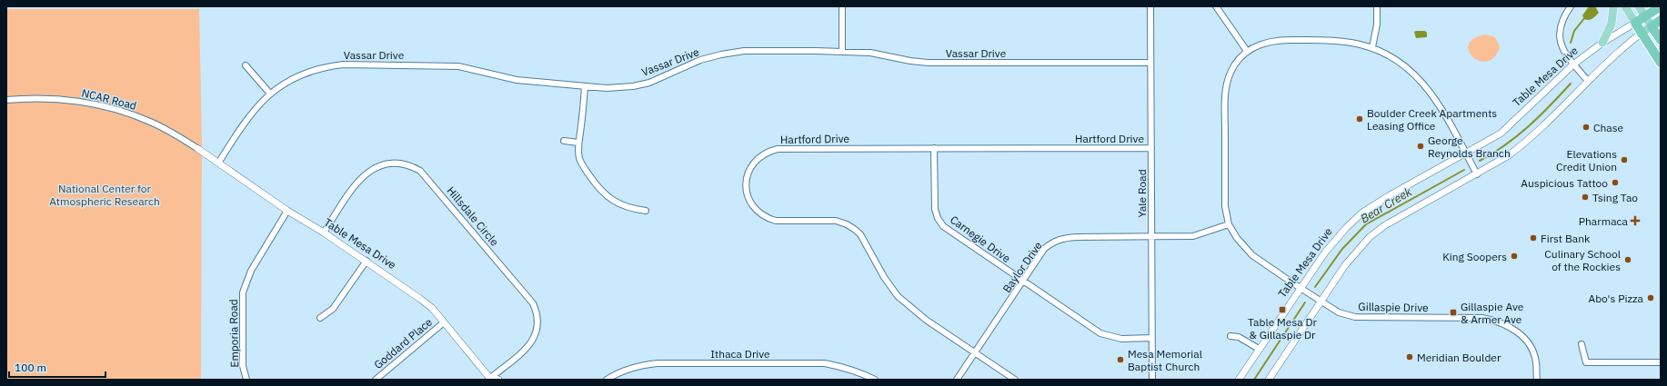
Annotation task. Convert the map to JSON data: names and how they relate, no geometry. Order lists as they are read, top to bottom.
{
  "streets": {
    "highway": ["Table Mesa Drive"],
    "street": [
      "Vassar Drive",
      "NCAR Road",
      "Hartford Drive",
      "Yale Road",
      "Hillsdale Circle",
      "Carnegie Drive",
      "Baylor Drive",
      "Gillaspie Drive",
      "Emporia Road",
      "Goddard Place",
      "Ithaca Drive"
    ]
  },
  "crossings": [
    ["Vassar Drive", "Table Mesa Drive"],
    ["Vassar Drive", "Yale Road"],
    ["Table Mesa Drive", "NCAR Road"],
    ["Table Mesa Drive", "Hillsdale Circle"],
    ["Table Mesa Drive", "Gillaspie Drive"],
    ["Table Mesa Drive", "Emporia Road"],
    ["Table Mesa Drive", "Goddard Place"],
    ["Hartford Drive", "Yale Road"],
    ["Hartford Drive", "Carnegie Drive"],
    ["Hartford Drive", "Baylor Drive"],
    ["Yale Road", "Carnegie Drive"],
    ["Yale Road", "Baylor Drive"],
    ["Carnegie Drive", "Baylor Drive"],
    ["Baylor Drive", "Gillaspie Drive"]
  ],
  "water": ["Bear Creek"],
  "parks": ["National Center for Atmospheric Research"],
  "places": {
    "other": [
      "Boulder Creek Apartments Leasing Office",
      "Chase",
      "George Reynolds Branch",
      "Elevations Credit Union",
      "Auspicious Tattoo",
      "Tsing Tao",
      "First Bank",
      "King Soopers",
      "Culinary School of the Rockies",
      "Abo's Pizza",
      "Meridian Boulder",
      "Mesa Memorial Baptist Church"
    ],
    "health": ["Pharmaca"],
    "transit": ["Table Mesa Dr & Gillaspie Dr", "Gillaspie Ave & Armer Ave"]
  },
  "scale_bar": "100 m"
}
